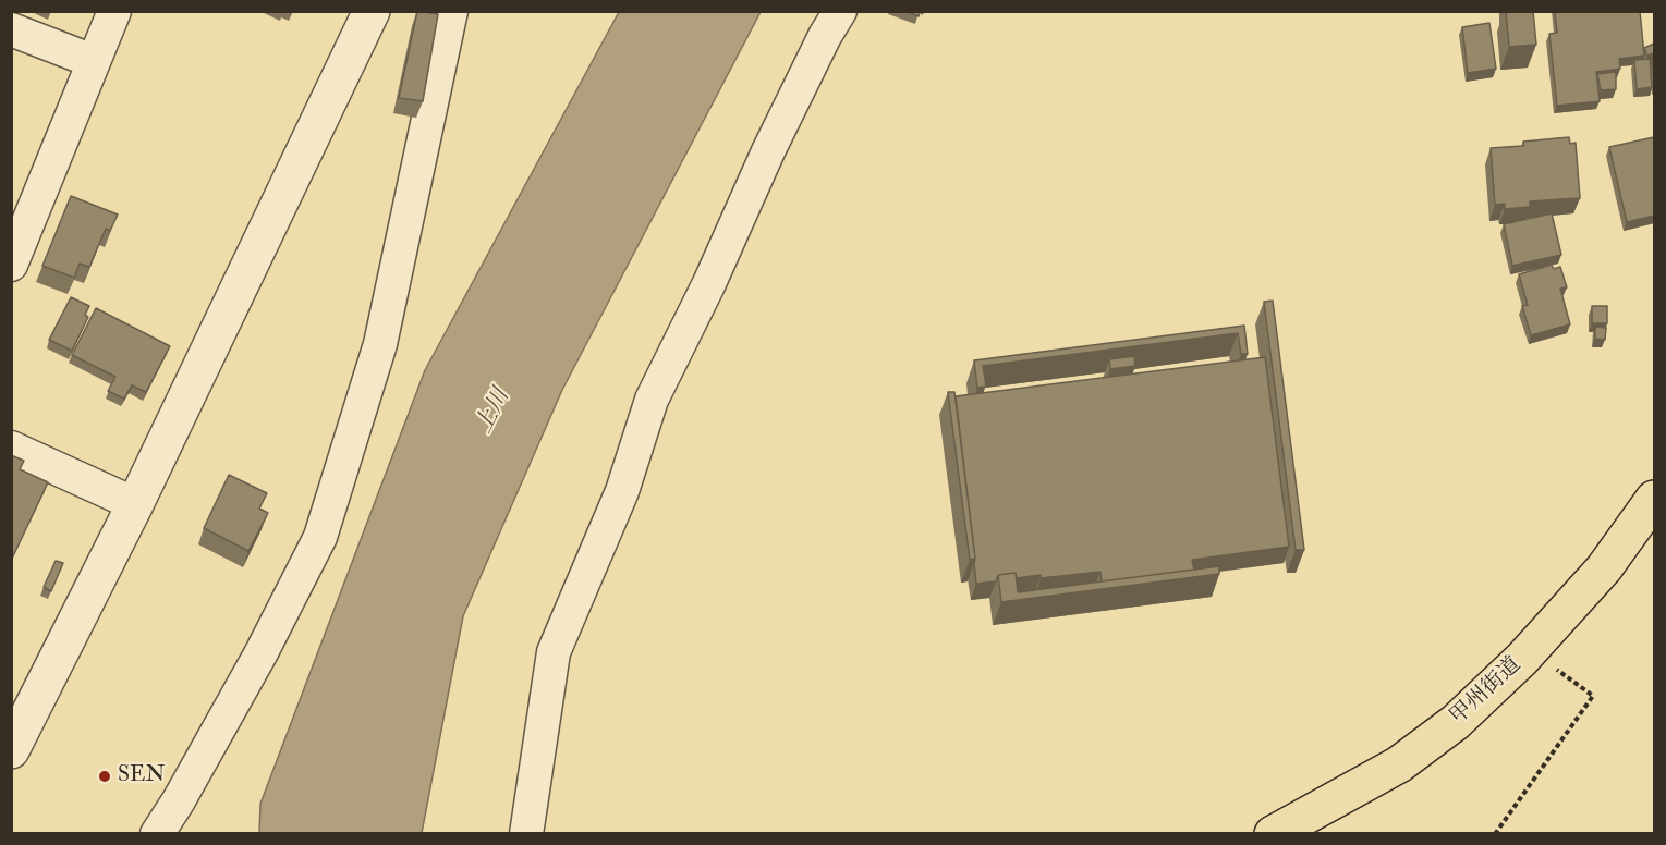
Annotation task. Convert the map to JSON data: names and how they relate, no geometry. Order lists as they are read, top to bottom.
{
  "streets": {
    "highway": ["甲州街道"]
  },
  "water": ["上川"],
  "places": ["SEN"]
}
